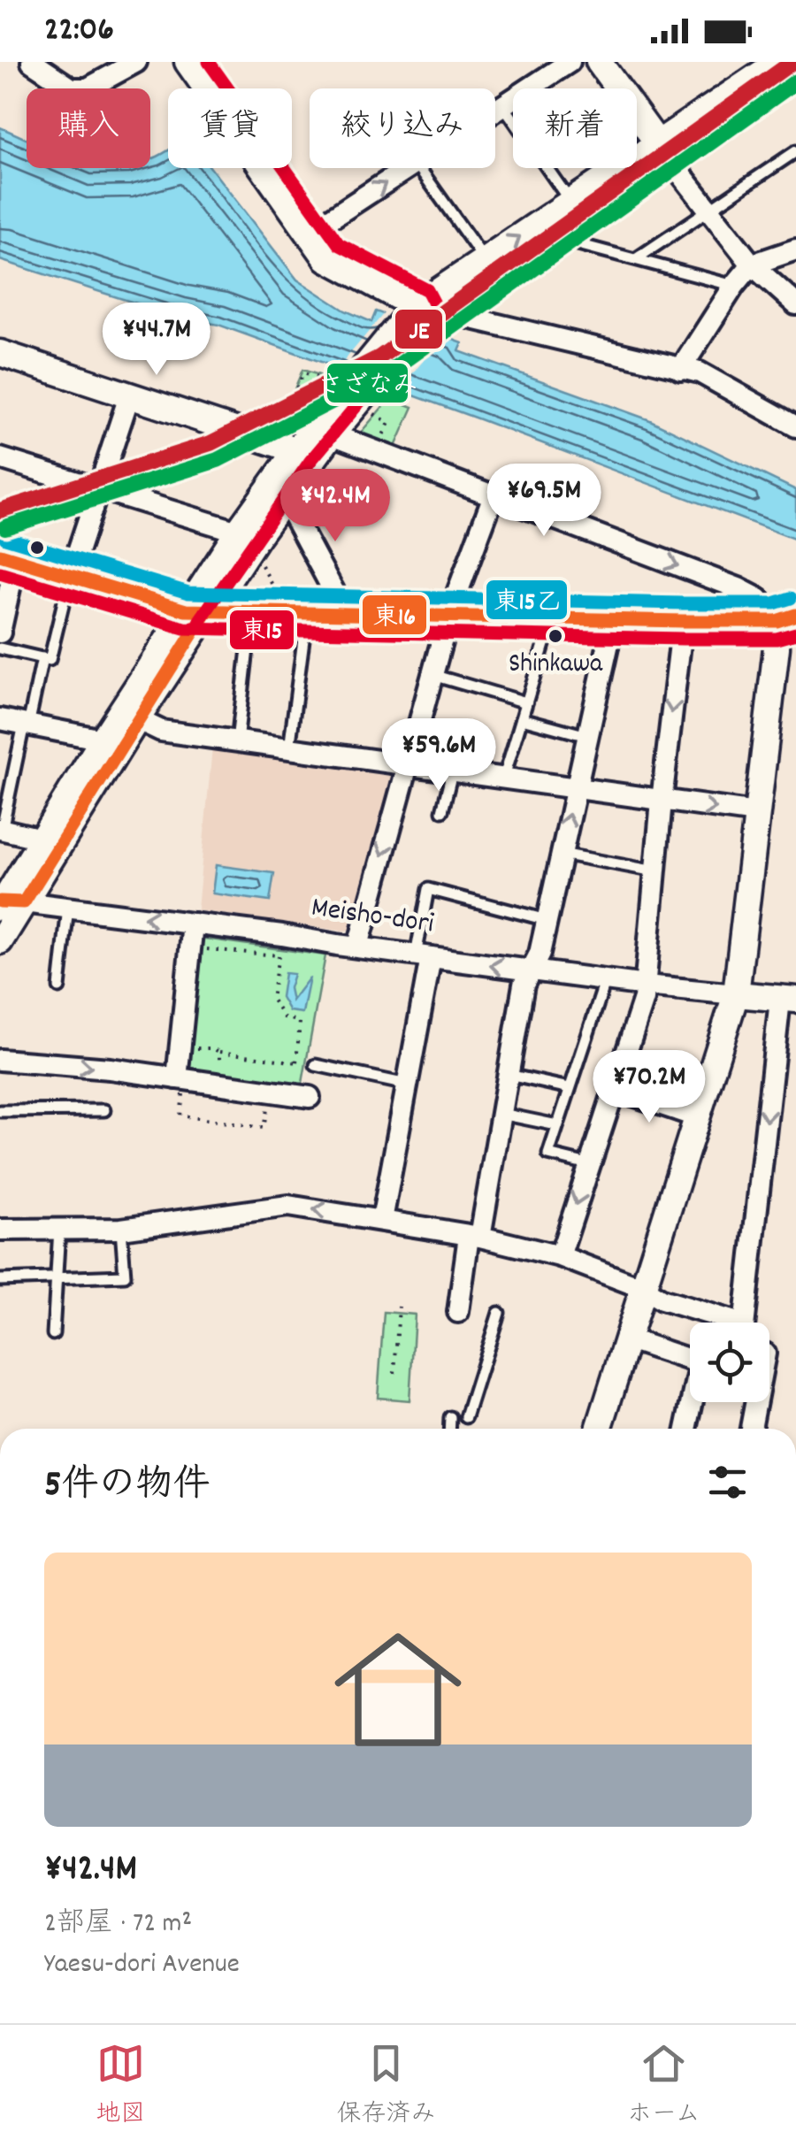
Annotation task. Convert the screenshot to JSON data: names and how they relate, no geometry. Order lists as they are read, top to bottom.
{
  "streets": {
    "street": ["Meisho-dori"]
  },
  "places": ["Shinkawa"],
  "lines": [
    "transit line JE",
    "transit line 東15",
    "transit line さざなみ",
    "transit line 東15乙",
    "transit line 東16"
  ],
  "page": {
    "status": "22:06",
    "chip": [
      "購入",
      "賃貸",
      "絞り込み",
      "新着"
    ],
    "price": [
      "¥44.7M",
      "¥69.5M",
      "¥42.4M",
      "¥59.6M",
      "¥70.2M"
    ],
    "heading": "5件の物件",
    "list": [
      {
        "name": "¥42.4M",
        "note": "2部屋 · 72 m² · Yaesu-dori Avenue"
      }
    ],
    "tabs": ["地図", "保存済み", "ホーム"]
  }
}
